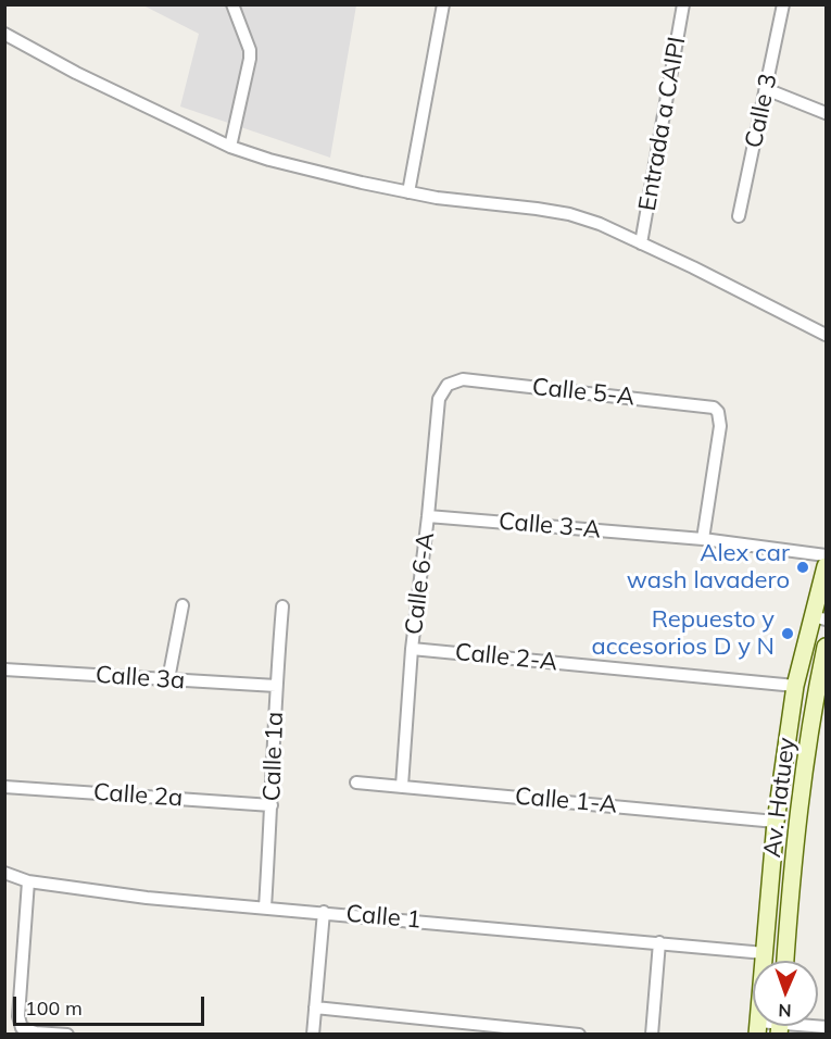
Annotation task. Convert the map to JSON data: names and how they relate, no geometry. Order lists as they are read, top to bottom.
{
  "streets": {
    "main road": ["Av. Hatuey"],
    "street": [
      "Calle 3",
      "Entrada a CAIPI",
      "Calle 5-A",
      "Calle 3-A",
      "Calle 6-A",
      "Calle 2-A",
      "Calle 3a",
      "Calle 1a",
      "Calle 2a",
      "Calle 1-A",
      "Calle 1"
    ]
  },
  "crossings": [
    ["Calle 5-A", "Calle 3-A"],
    ["Calle 5-A", "Calle 6-A"],
    ["Calle 3-A", "Calle 6-A"],
    ["Calle 6-A", "Calle 2-A"],
    ["Calle 6-A", "Calle 1-A"],
    ["Calle 2-A", "Av. Hatuey"],
    ["Calle 3a", "Calle 1a"],
    ["Calle 1a", "Calle 2a"],
    ["Calle 1a", "Calle 1"],
    ["Av. Hatuey", "Calle 1-A"],
    ["Av. Hatuey", "Calle 1"]
  ],
  "places": ["Alex car wash lavadero", "Repuesto y accesorios D y N"],
  "scale_bar": "100 m",
  "north": "bottom"
}
